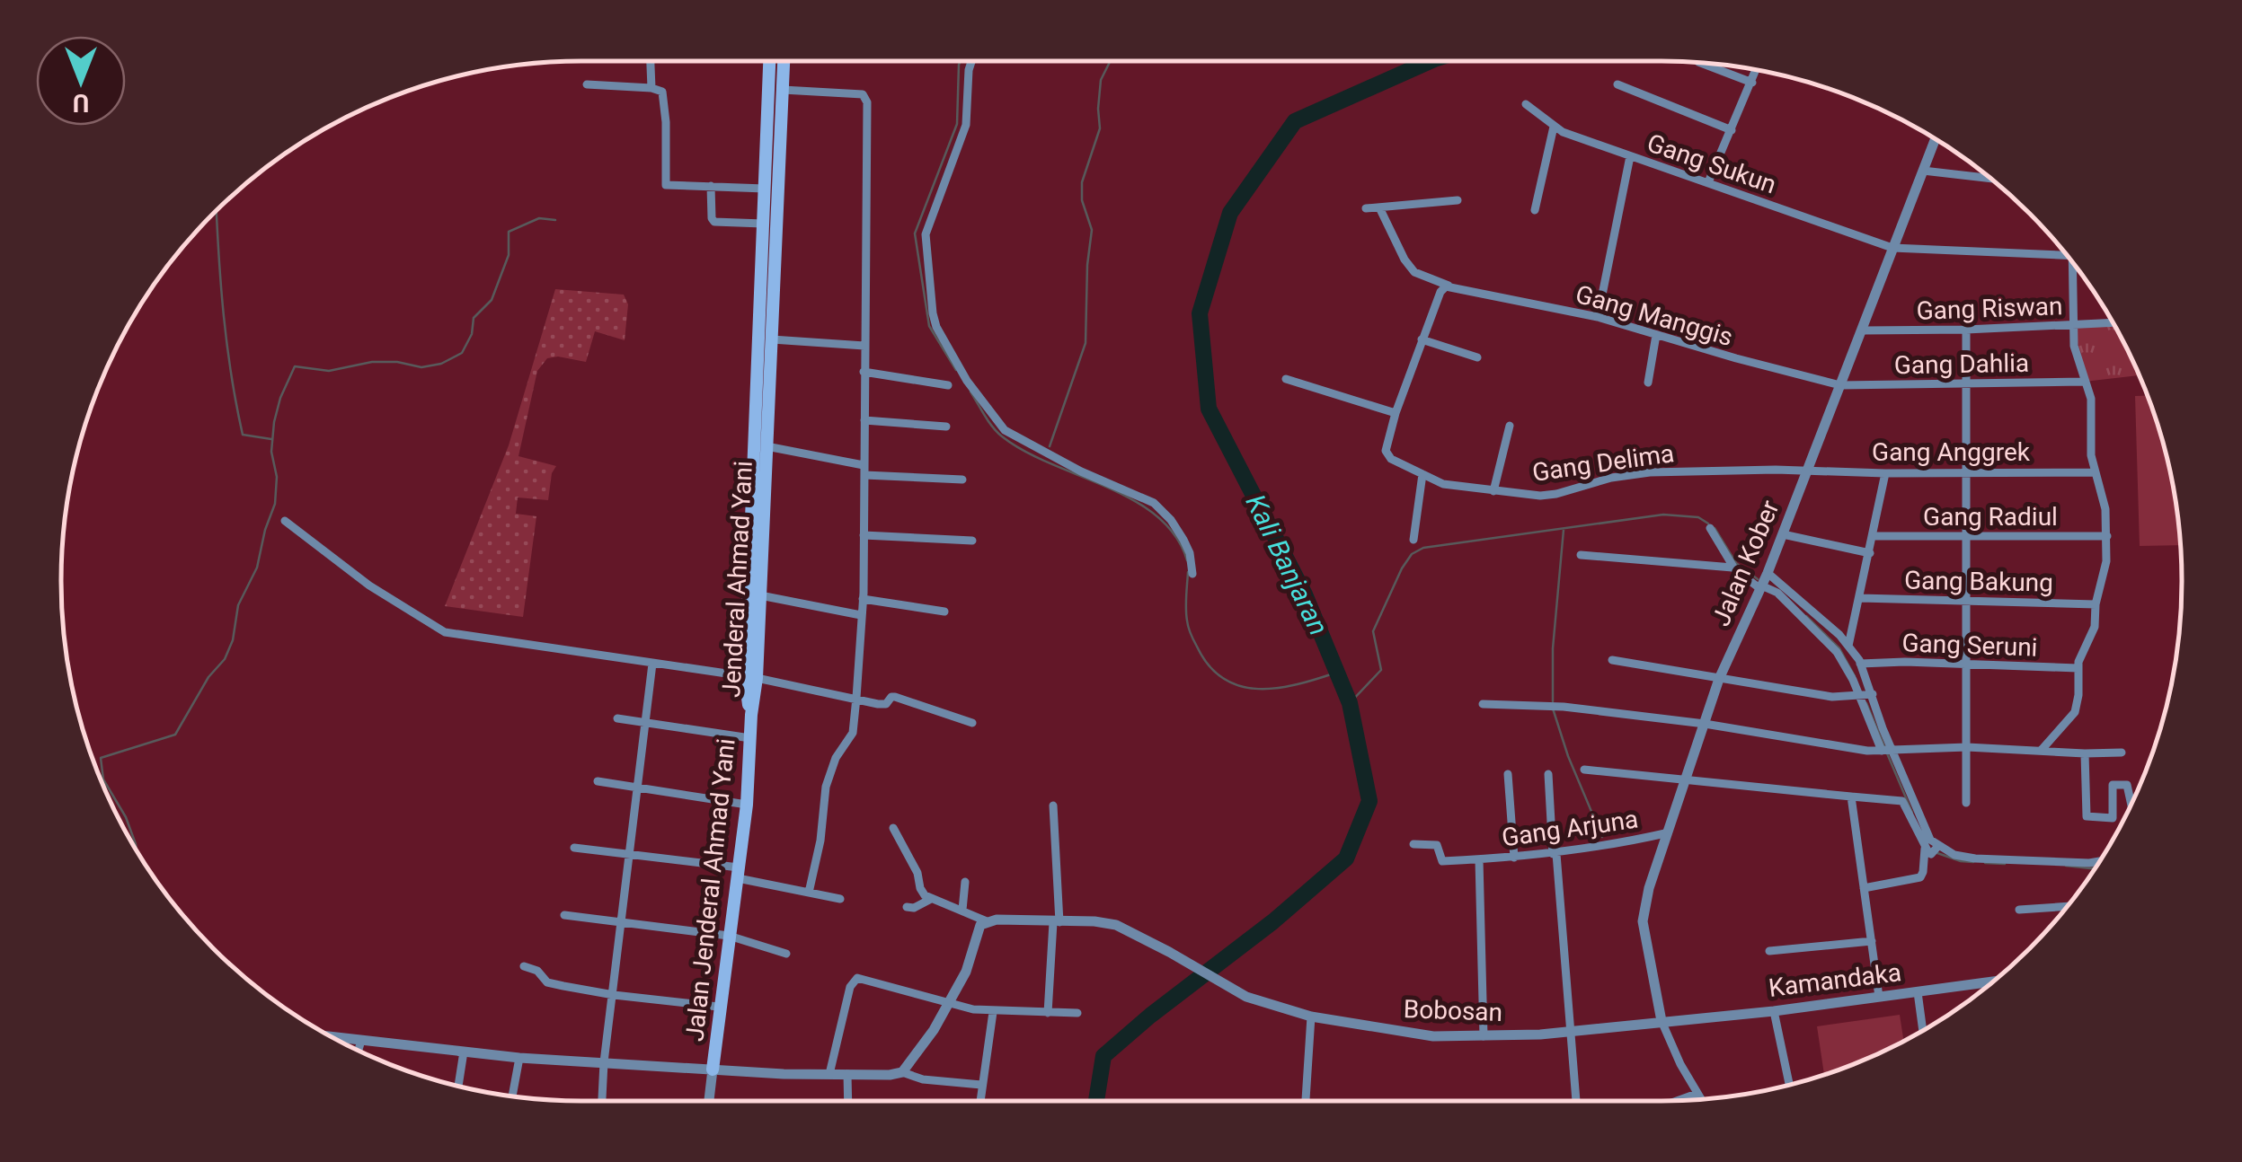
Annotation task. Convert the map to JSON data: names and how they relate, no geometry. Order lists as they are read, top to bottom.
{
  "streets": {
    "main road": ["Jenderal Ahmad Yani", "Jalan Jenderal Ahmad Yani"],
    "street": [
      "Gang Sukun",
      "Gang Riswan",
      "Gang Manggis",
      "Gang Dahlia",
      "Gang Anggrek",
      "Gang Delima",
      "Gang Radiul",
      "Jalan Kober",
      "Gang Bakung",
      "Gang Seruni",
      "Gang Arjuna",
      "Kamandaka",
      "Bobosan"
    ]
  },
  "crossings": [
    ["Gang Sukun", "Jalan Kober"],
    ["Gang Riswan", "Jalan Kober"],
    ["Gang Manggis", "Gang Dahlia"],
    ["Gang Manggis", "Gang Delima"],
    ["Gang Manggis", "Jalan Kober"],
    ["Gang Dahlia", "Jalan Kober"],
    ["Gang Anggrek", "Gang Delima"],
    ["Gang Anggrek", "Jalan Kober"],
    ["Gang Delima", "Jalan Kober"],
    ["Jalan Kober", "Gang Arjuna"],
    ["Jalan Kober", "Kamandaka"],
    ["Jalan Kober", "Bobosan"],
    ["Jenderal Ahmad Yani", "Jalan Jenderal Ahmad Yani"],
    ["Kamandaka", "Bobosan"]
  ],
  "water": ["Kali Banjaran"],
  "north": "bottom"
}
